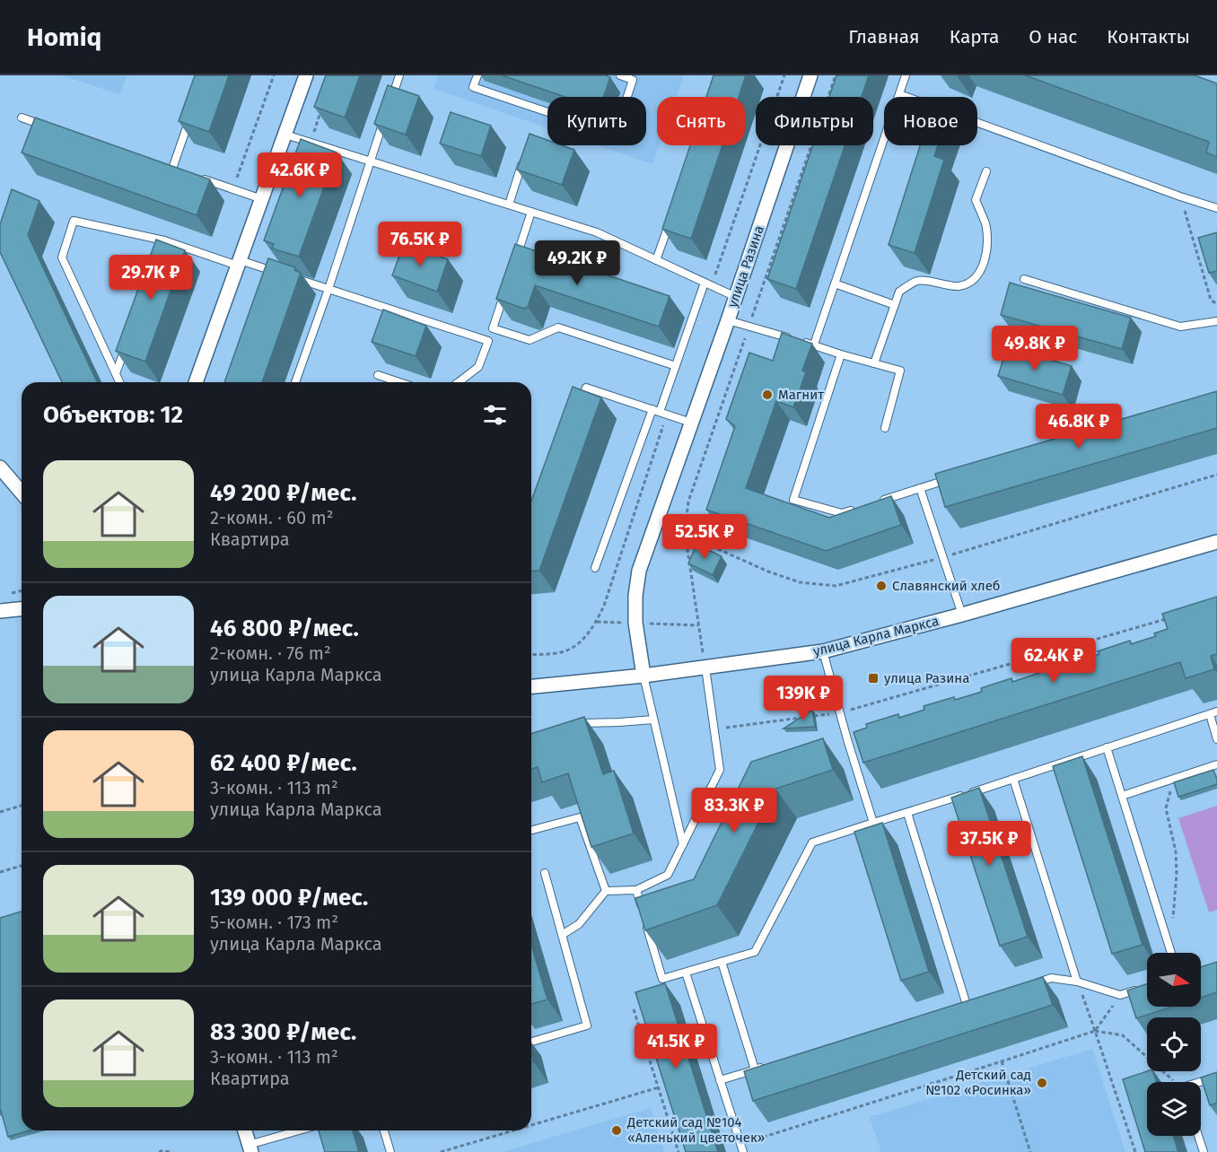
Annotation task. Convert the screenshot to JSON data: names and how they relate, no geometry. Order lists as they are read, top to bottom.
{
  "streets": {
    "street": ["улица Разина", "улица Карла Маркса"]
  },
  "crossings": [
    ["улица Разина", "улица Карла Маркса"]
  ],
  "places": {
    "other": [
      "Магнит",
      "Славянский хлеб",
      "Детский сад №102 «Росинка»",
      "Детский сад №104 «Аленький цветочек»"
    ],
    "transit": ["улица Разина"]
  },
  "north": "right",
  "page": {
    "header": "Homiq",
    "nav": [
      "Главная",
      "Карта",
      "О нас",
      "Контакты"
    ],
    "chip": [
      "Купить",
      "Снять",
      "Фильтры",
      "Новое"
    ],
    "price": [
      "42.6K ₽",
      "76.5K ₽",
      "49.2K ₽",
      "29.7K ₽",
      "49.8K ₽",
      "46.8K ₽",
      "52.5K ₽",
      "62.4K ₽",
      "139K ₽",
      "83.3K ₽",
      "37.5K ₽",
      "41.5K ₽"
    ],
    "heading": "Объектов: 12",
    "list": [
      {
        "name": "49 200 ₽/мес.",
        "note": "2-комн. · 60 m² · Квартира"
      },
      {
        "name": "46 800 ₽/мес.",
        "note": "2-комн. · 76 m² · улица Карла Маркса"
      },
      {
        "name": "62 400 ₽/мес.",
        "note": "3-комн. · 113 m² · улица Карла Маркса"
      },
      {
        "name": "139 000 ₽/мес.",
        "note": "5-комн. · 173 m² · улица Карла Маркса"
      },
      {
        "name": "83 300 ₽/мес.",
        "note": "3-комн. · 113 m² · Квартира"
      }
    ]
  }
}
